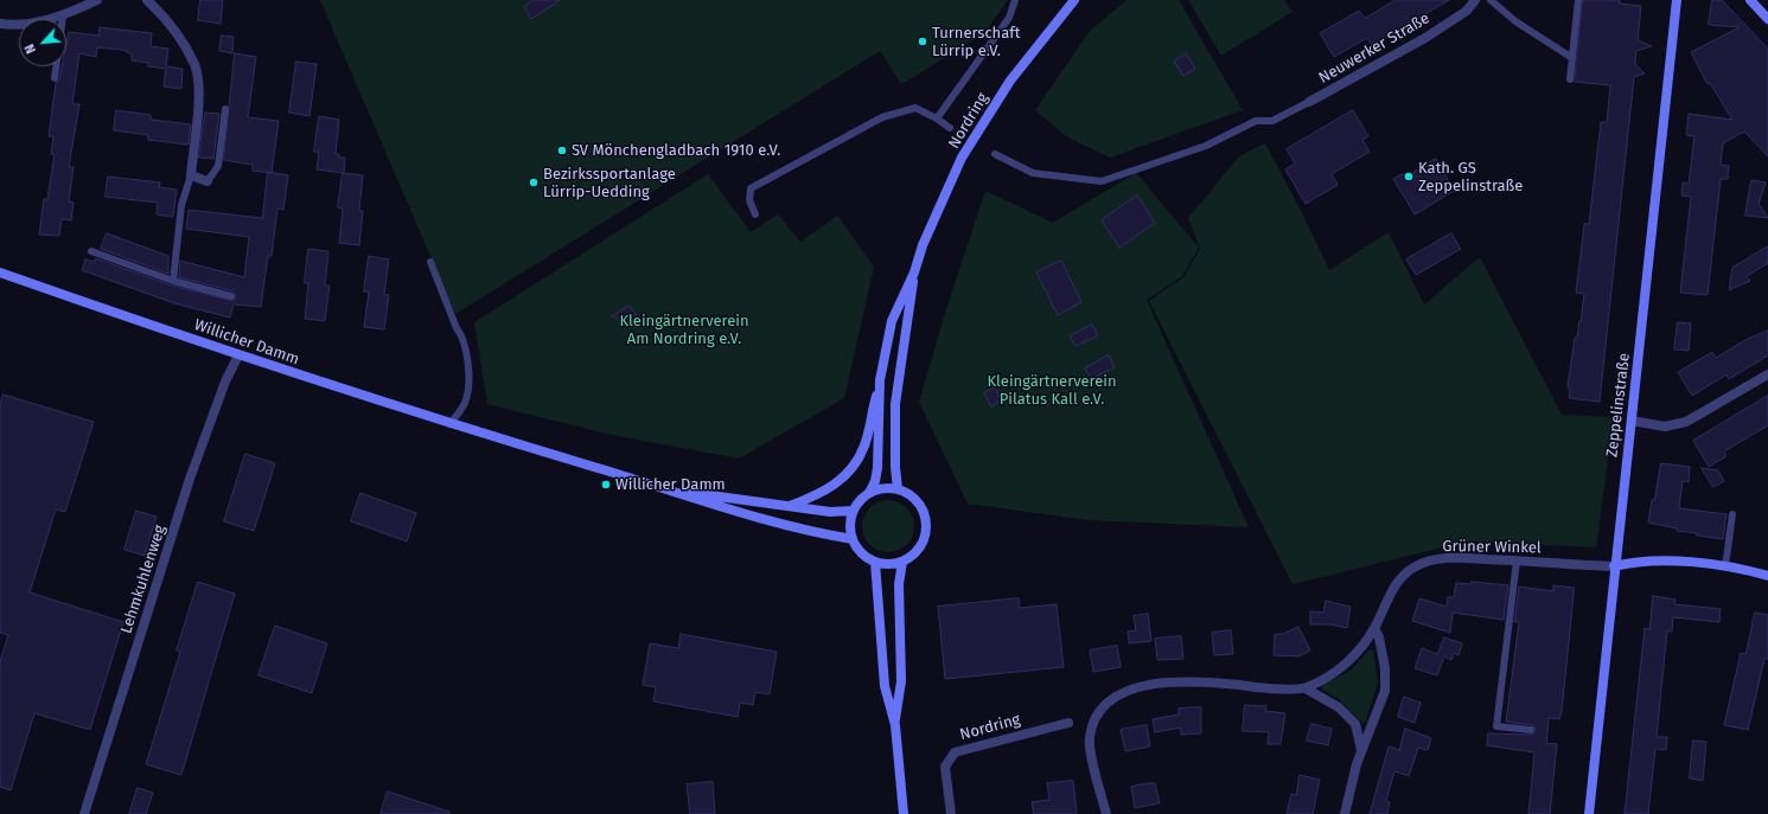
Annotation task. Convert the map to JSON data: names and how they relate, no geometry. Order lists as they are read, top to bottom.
{
  "streets": {
    "main road": ["Nordring", "Willicher Damm", "Zeppelinstraße"],
    "street": ["Neuwerker Straße", "Grüner Winkel", "Lehmkuhlenweg"]
  },
  "crossings": [
    ["Nordring", "Willicher Damm"],
    ["Willicher Damm", "Lehmkuhlenweg"],
    ["Zeppelinstraße", "Grüner Winkel"]
  ],
  "parks": ["Kleingärtnerverein Am Nordring e.V.", "Kleingärtnerverein Pilatus Kall e.V."],
  "places": [
    "Turnerschaft Lürrip e.V.",
    "SV Mönchengladbach 1910 e.V.",
    "Kath. GS Zeppelinstraße",
    "Bezirkssportanlage Lürrip-Uedding",
    "Willicher Damm"
  ],
  "north": "bottom left"
}
